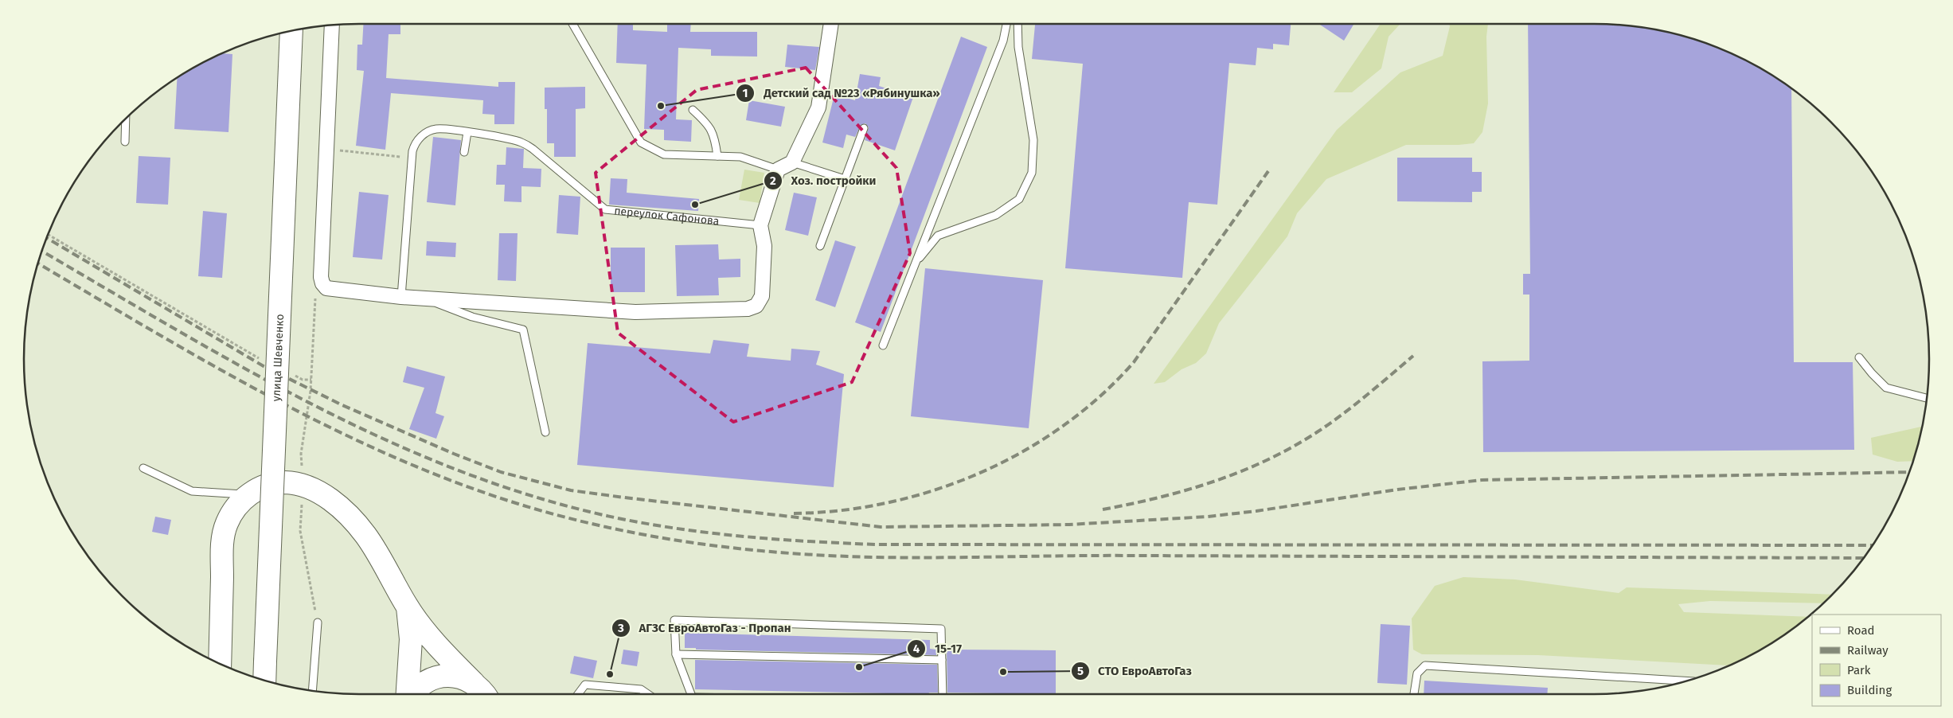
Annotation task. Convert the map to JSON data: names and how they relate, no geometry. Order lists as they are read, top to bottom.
{
  "streets": {
    "main road": ["улица Шевченко"],
    "lane": ["переулок Сафонова"]
  },
  "places": [
    "Детский сад №23 «Рябинушка»",
    "Хоз. постройки",
    "15-17",
    "СТО ЕвроАвтоГаз",
    "АГЗС ЕвроАвтоГаз - Пропан"
  ],
  "legend": [
    "Road",
    "Railway",
    "Park",
    "Building"
  ]
}
